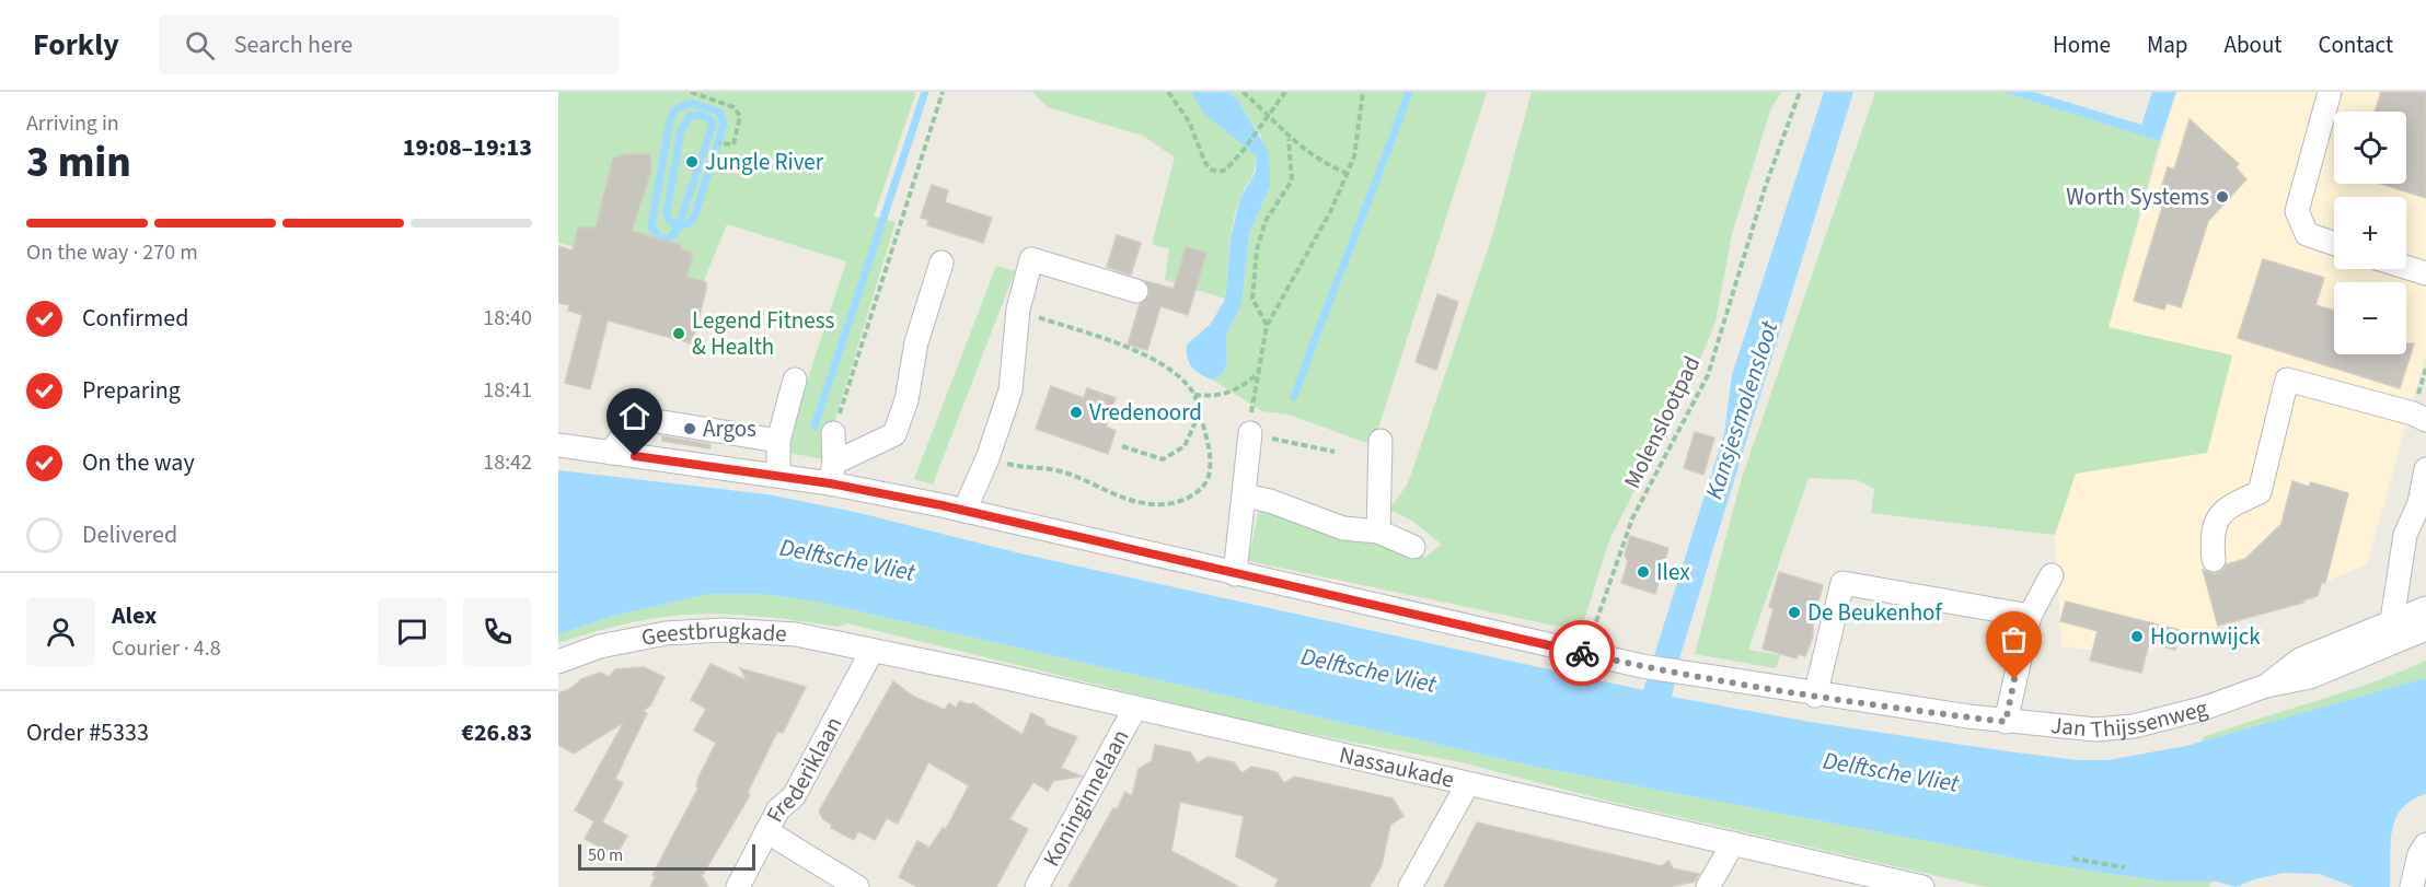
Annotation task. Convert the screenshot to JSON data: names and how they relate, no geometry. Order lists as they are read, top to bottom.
{
  "streets": {
    "street": [
      "Geestbrugkade",
      "Jan Thijssenweg",
      "Frederiklaan",
      "Nassaukade",
      "Koninginnelaan"
    ],
    "path": ["Molenslootpad"]
  },
  "crossings": [
    ["Molenslootpad", "Jan Thijssenweg"],
    ["Geestbrugkade", "Frederiklaan"],
    ["Geestbrugkade", "Nassaukade"],
    ["Frederiklaan", "Nassaukade"],
    ["Nassaukade", "Koninginnelaan"]
  ],
  "water": ["Kansjesmolensloot", "Delftsche Vliet"],
  "places": [
    "Jungle River",
    "Worth Systems",
    "Legend Fitness & Health",
    "Vredenoord",
    "Argos",
    "Ilex",
    "De Beukenhof",
    "Hoornwijck"
  ],
  "scale_bar": "50 m",
  "page": {
    "header": "Forkly",
    "search": "Search here",
    "nav": [
      "Home",
      "Map",
      "About",
      "Contact"
    ],
    "heading": ["3 min", "Arriving in", "19:08–19:13"],
    "panel": [
      "Alex",
      "Courier · 4.8",
      "Order #5333",
      "€26.83"
    ],
    "map_buttons": ["+", "−"],
    "bar": "On the way · 270 m",
    "list": [
      ["Confirmed", "18:40"],
      ["Preparing", "18:41"],
      ["On the way", "18:42"],
      "Delivered"
    ],
    "scale": "50 m"
  }
}
